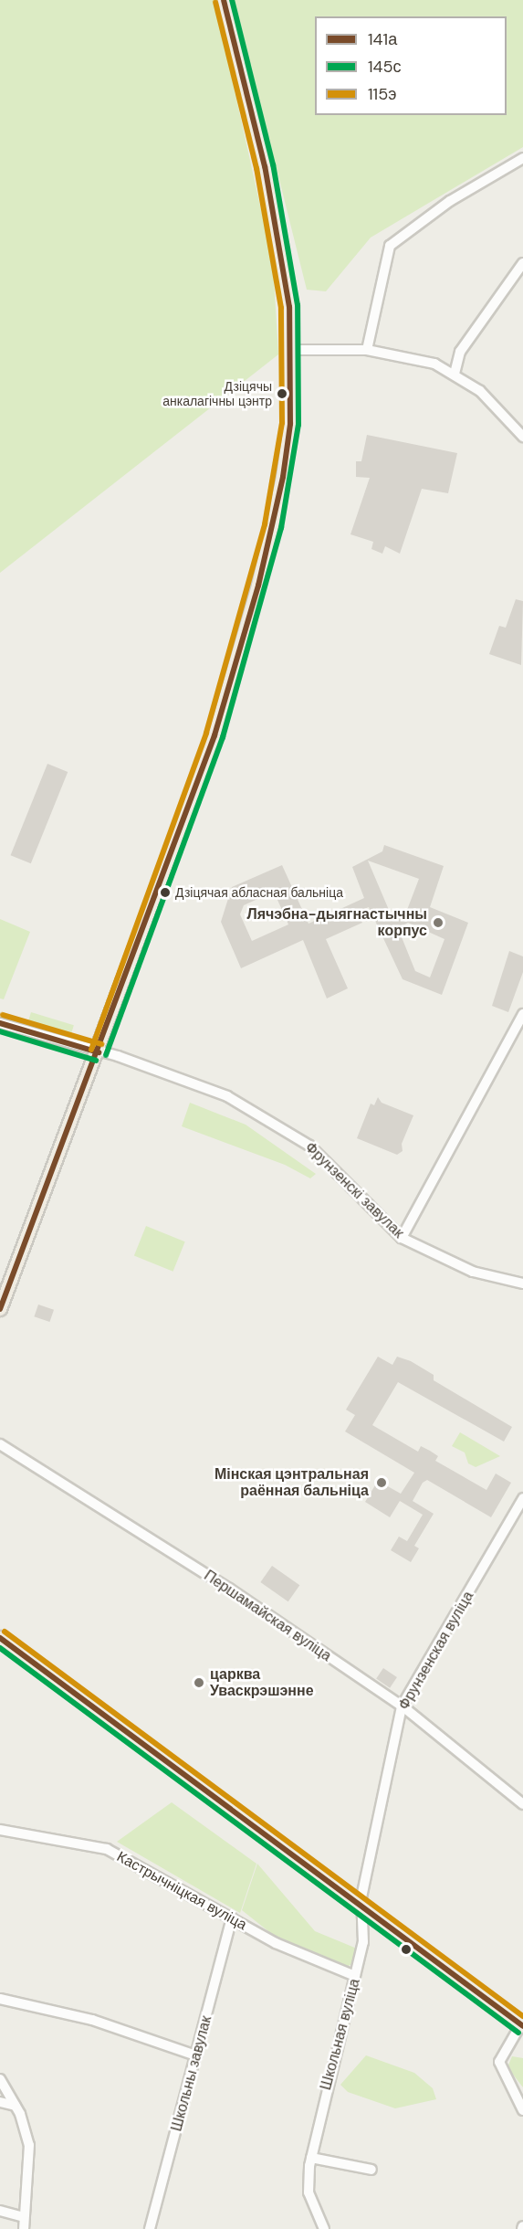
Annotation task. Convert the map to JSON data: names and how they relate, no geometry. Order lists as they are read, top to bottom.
{
  "streets": {
    "street": [
      "Фрунзенскі завулак",
      "Першамайская вуліца",
      "Фрунзенская вуліца",
      "Кастрычніцкая вуліца",
      "Школьная вуліца",
      "Школьны завулак"
    ]
  },
  "crossings": [
    ["Першамайская вуліца", "Фрунзенская вуліца"],
    ["Фрунзенская вуліца", "Школьная вуліца"],
    ["Кастрычніцкая вуліца", "Школьная вуліца"],
    ["Кастрычніцкая вуліца", "Школьны завулак"]
  ],
  "places": [
    "Дзіцячы анкалагічны цэнтр",
    "Дзіцячая абласная бальніца",
    "Лячэбна-дыягнастычны корпус",
    "Мінская цэнтральная раённая бальніца",
    "царква Уваскрэшэнне"
  ],
  "lines": ["transit line 141а", "transit line 145с", "transit line 115э"],
  "legend": ["141а", "145с", "115э"]
}
